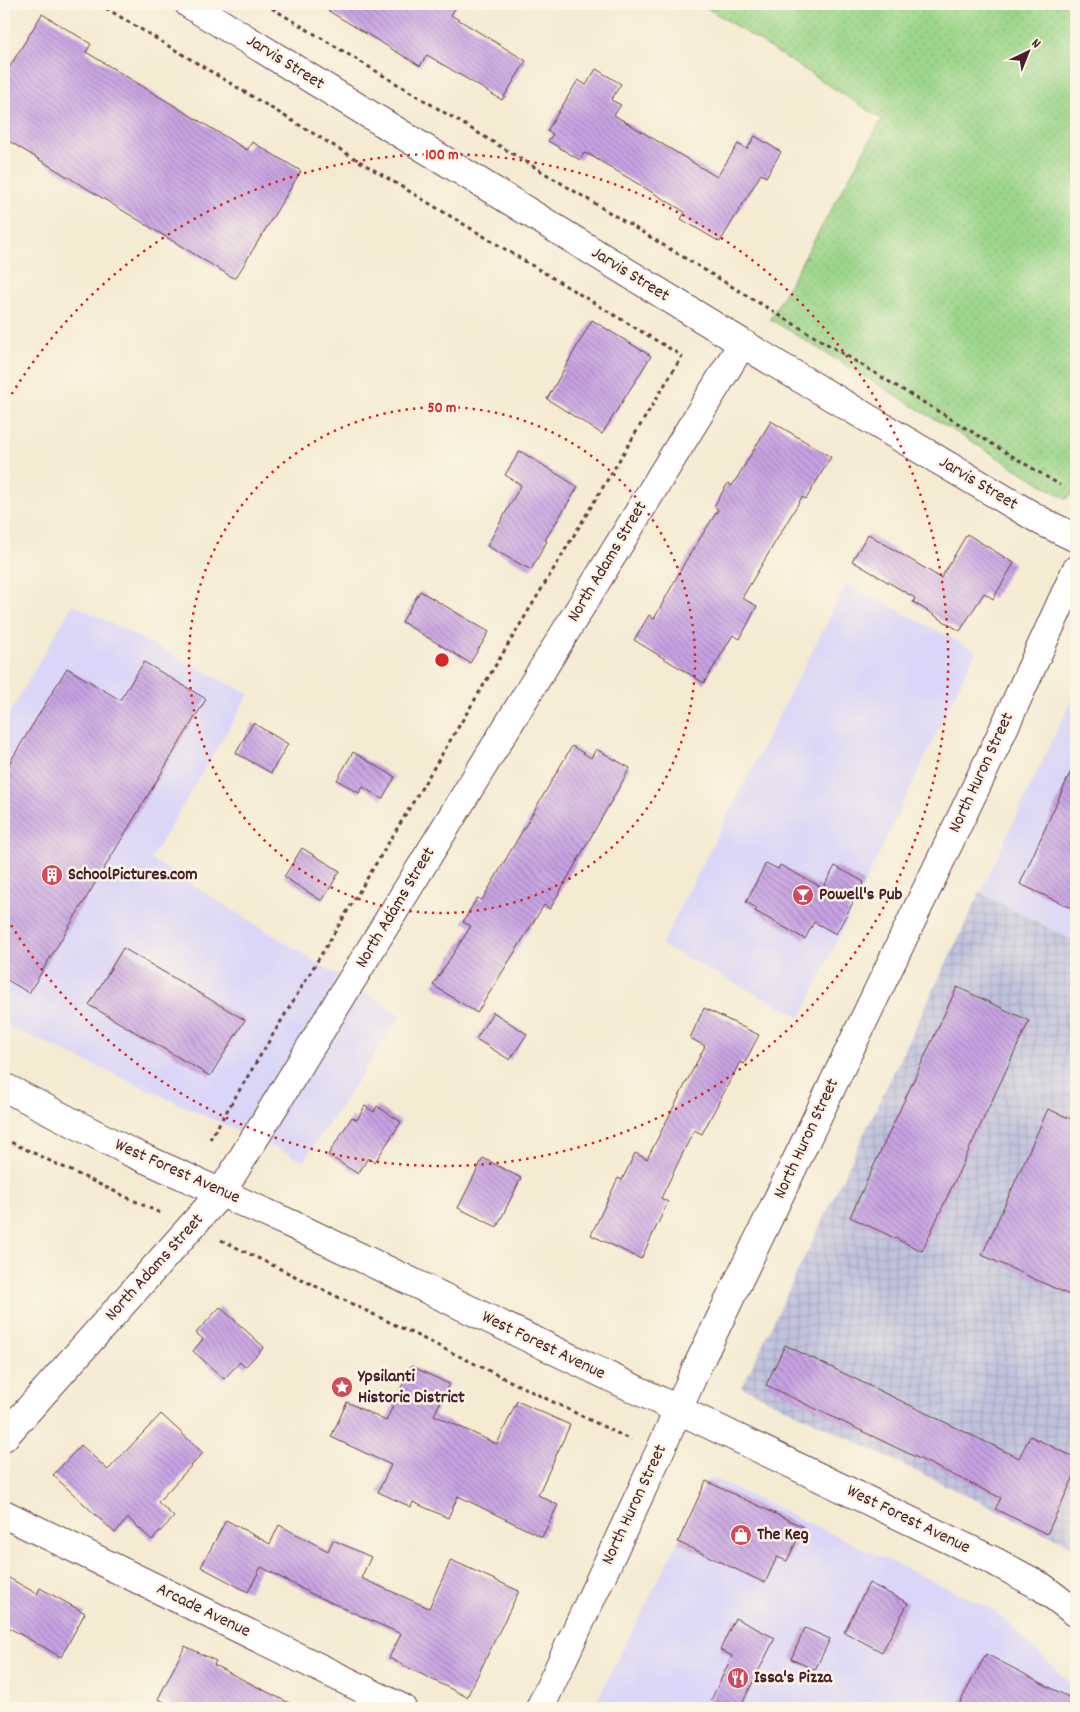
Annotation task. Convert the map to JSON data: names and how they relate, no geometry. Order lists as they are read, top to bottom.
{
  "streets": {
    "street": [
      "Jarvis Street",
      "North Adams Street",
      "North Huron Street",
      "West Forest Avenue",
      "Arcade Avenue"
    ]
  },
  "crossings": [
    ["Jarvis Street", "North Adams Street"],
    ["North Adams Street", "West Forest Avenue"],
    ["North Huron Street", "West Forest Avenue"]
  ],
  "places": {
    "building": ["SchoolPictures.com"],
    "bar": ["Powell's Pub"],
    "place": ["Ypsilanti Historic District"],
    "shop": ["The Keg"],
    "restaurant": ["Issa's Pizza"]
  },
  "north": "top right",
  "rings": ["100 m", "50 m"]
}
